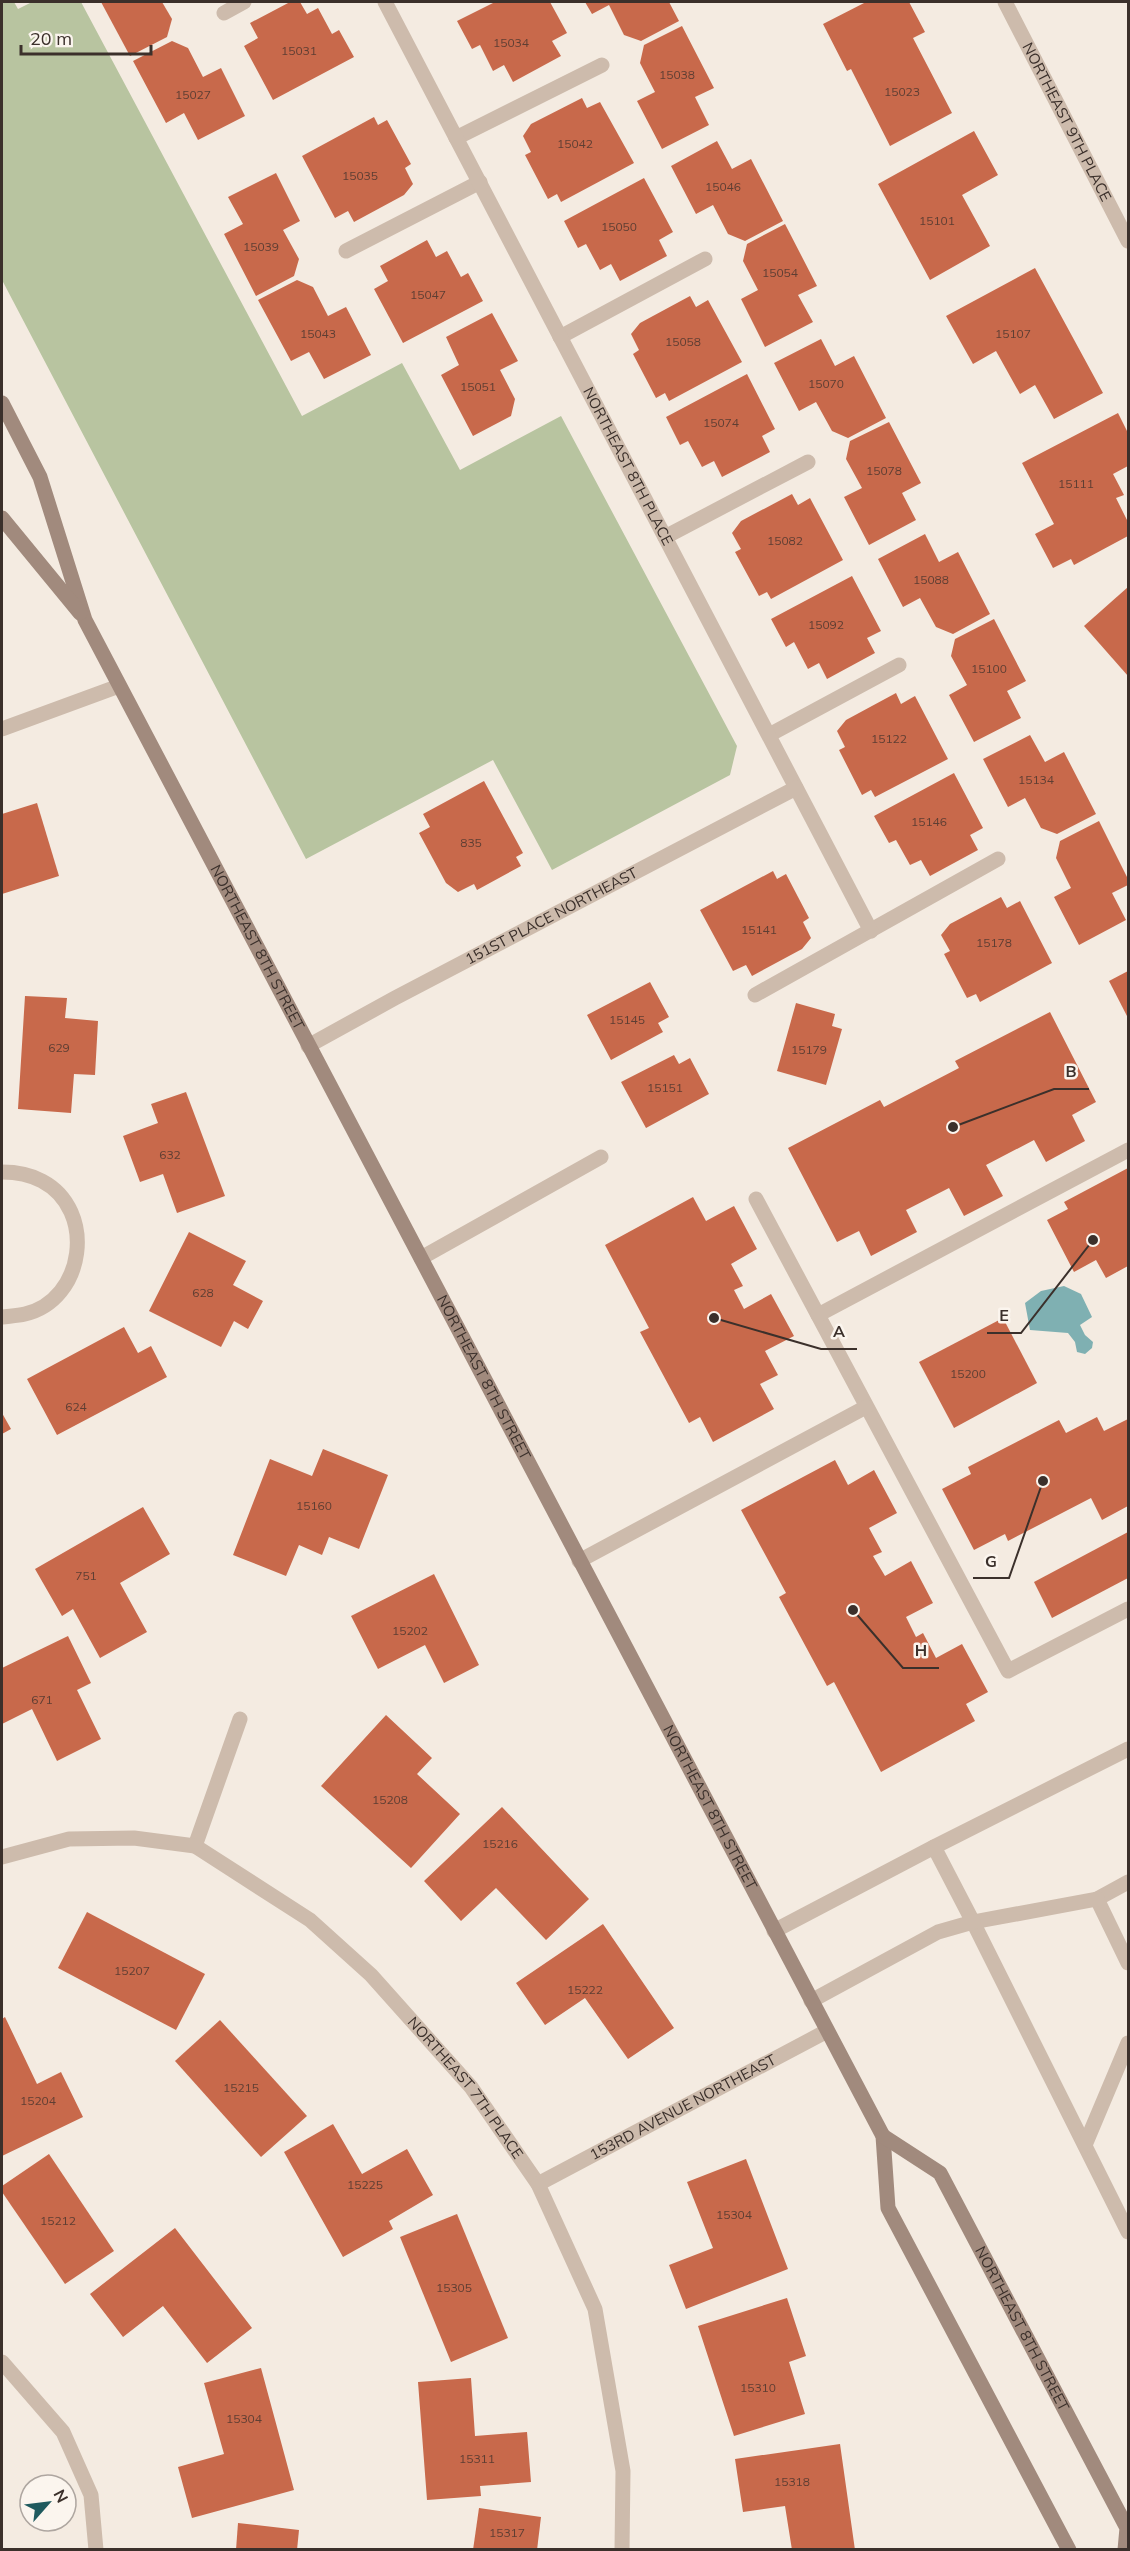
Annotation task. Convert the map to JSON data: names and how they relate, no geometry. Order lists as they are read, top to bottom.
{
  "streets": {
    "main road": ["NORTHEAST 8TH STREET"],
    "street": [
      "NORTHEAST 9TH PLACE",
      "NORTHEAST 8TH PLACE",
      "151ST PLACE NORTHEAST",
      "NORTHEAST 7TH PLACE",
      "153RD AVENUE NORTHEAST"
    ]
  },
  "crossings": [
    ["NORTHEAST 8TH PLACE", "151ST PLACE NORTHEAST"],
    ["151ST PLACE NORTHEAST", "NORTHEAST 8TH STREET"],
    ["NORTHEAST 8TH STREET", "153RD AVENUE NORTHEAST"],
    ["NORTHEAST 7TH PLACE", "153RD AVENUE NORTHEAST"]
  ],
  "places": [
    "B",
    "E",
    "A",
    "G",
    "H"
  ],
  "house_numbers": [
    "15034",
    "15031",
    "15038",
    "15023",
    "15027",
    "15042",
    "15035",
    "15046",
    "15101",
    "15050",
    "15039",
    "15054",
    "15047",
    "15043",
    "15107",
    "15058",
    "15070",
    "15051",
    "15074",
    "15078",
    "15111",
    "15082",
    "15088",
    "15092",
    "15100",
    "15122",
    "15134",
    "15146",
    "835",
    "15141",
    "15178",
    "15145",
    "629",
    "15179",
    "15151",
    "632",
    "628",
    "15200",
    "624",
    "15160",
    "751",
    "15202",
    "671",
    "15208",
    "15216",
    "15207",
    "15222",
    "15215",
    "15204",
    "15225",
    "15304",
    "15212",
    "15305",
    "15310",
    "15304",
    "15311",
    "15318",
    "15317"
  ],
  "scale_bar": "20 m",
  "north": "top right"
}
